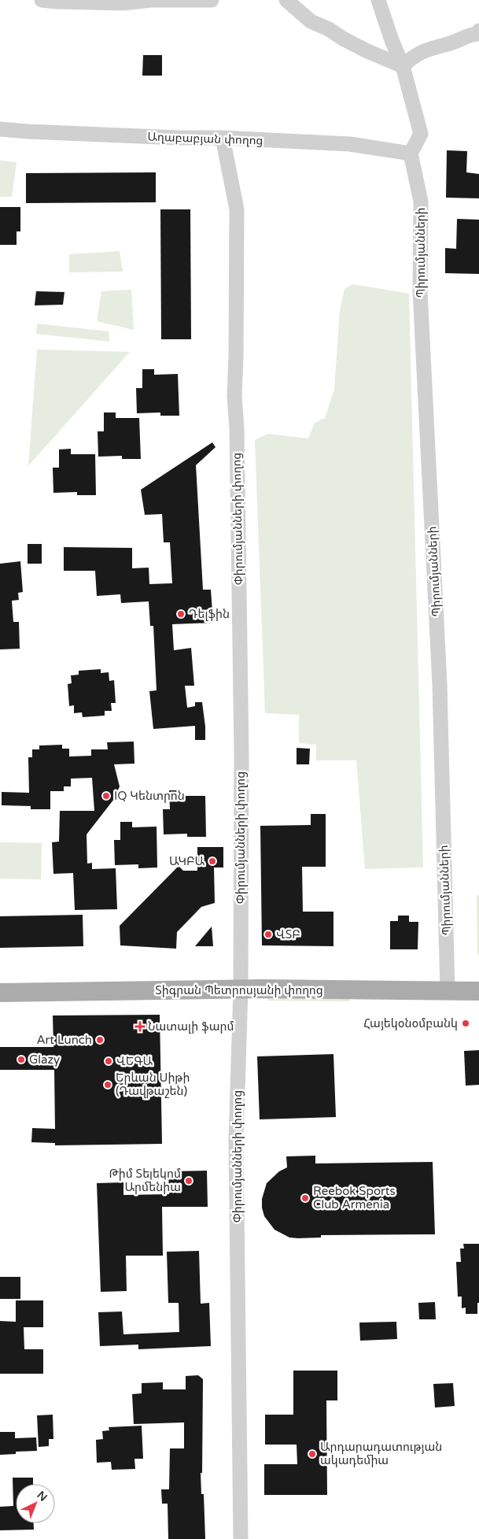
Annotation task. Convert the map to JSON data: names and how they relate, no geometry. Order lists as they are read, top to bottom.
{
  "streets": {
    "main road": ["Տիգրան Պետրոսյանի փողոց"],
    "street": ["Աղաբաբյան փողոց", "Պիրումյանների", "Փիրումյանների փողոց"]
  },
  "crossings": [
    ["Աղաբաբյան փողոց", "Պիրումյանների"],
    ["Աղաբաբյան փողոց", "Փիրումյանների փողոց"],
    ["Պիրումյանների", "Տիգրան Պետրոսյանի փողոց"],
    ["Փիրումյանների փողոց", "Տիգրան Պետրոսյանի փողոց"]
  ],
  "places": {
    "other": [
      "Դելֆին",
      "IQ Կենտրոն",
      "ԱԿԲԱ",
      "ՎՏԲ",
      "Հայեկօնօմբանկ",
      "Art Lunch",
      "Glazy",
      "ՎԵԳԱ",
      "Երևան Սիթի (Դավթաշեն)",
      "Թիմ Տելեկոմ Արմենիա",
      "Reebok Sports Club Armenia",
      "Արդարադատության ակադեմիա"
    ],
    "health": ["Նատալի ֆարմ"]
  },
  "north": "top right"
}
